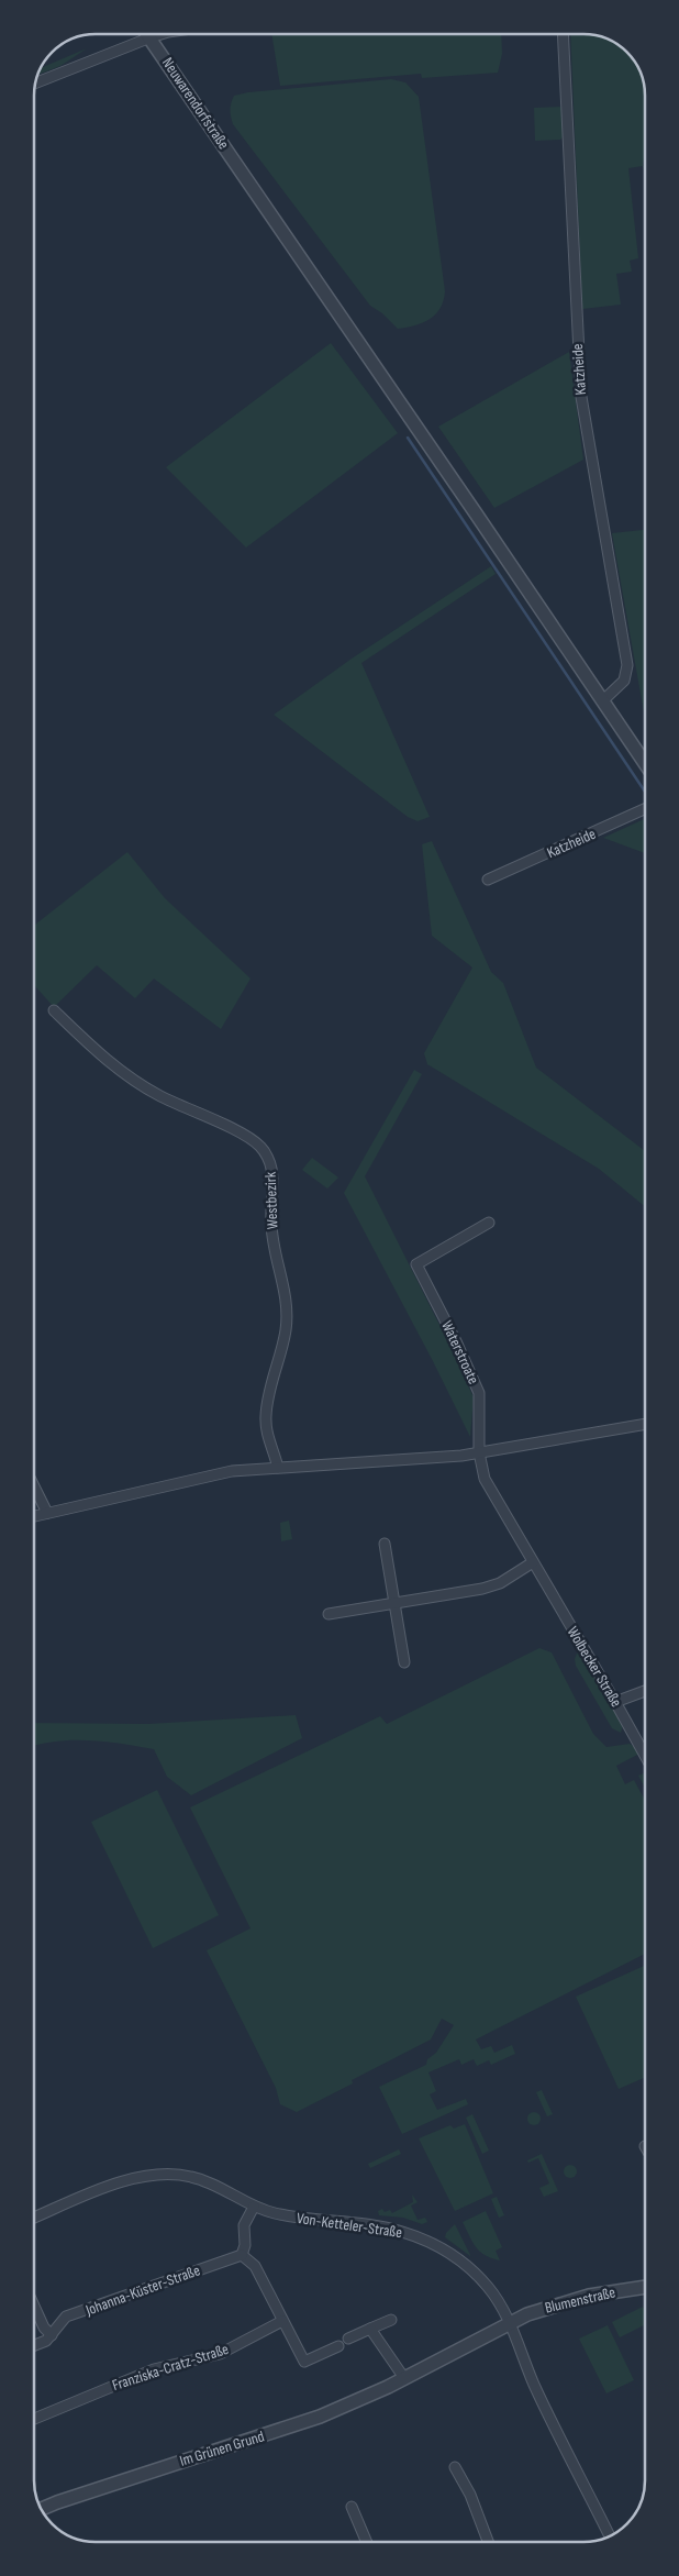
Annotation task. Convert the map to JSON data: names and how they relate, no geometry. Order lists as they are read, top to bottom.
{
  "streets": {
    "street": [
      "Neuwarendorfstraße",
      "Katzheide",
      "Westbezirk",
      "Waterstroate",
      "Wolbecker Straße",
      "Von-Ketteler-Straße",
      "Johanna-Küster-Straße",
      "Blumenstraße",
      "Franziska-Cratz-Straße",
      "Im Grünen Grund"
    ]
  },
  "crossings": [
    ["Neuwarendorfstraße", "Katzheide"],
    ["Waterstroate", "Wolbecker Straße"],
    ["Von-Ketteler-Straße", "Blumenstraße"],
    ["Von-Ketteler-Straße", "Im Grünen Grund"],
    ["Blumenstraße", "Im Grünen Grund"]
  ]
}
